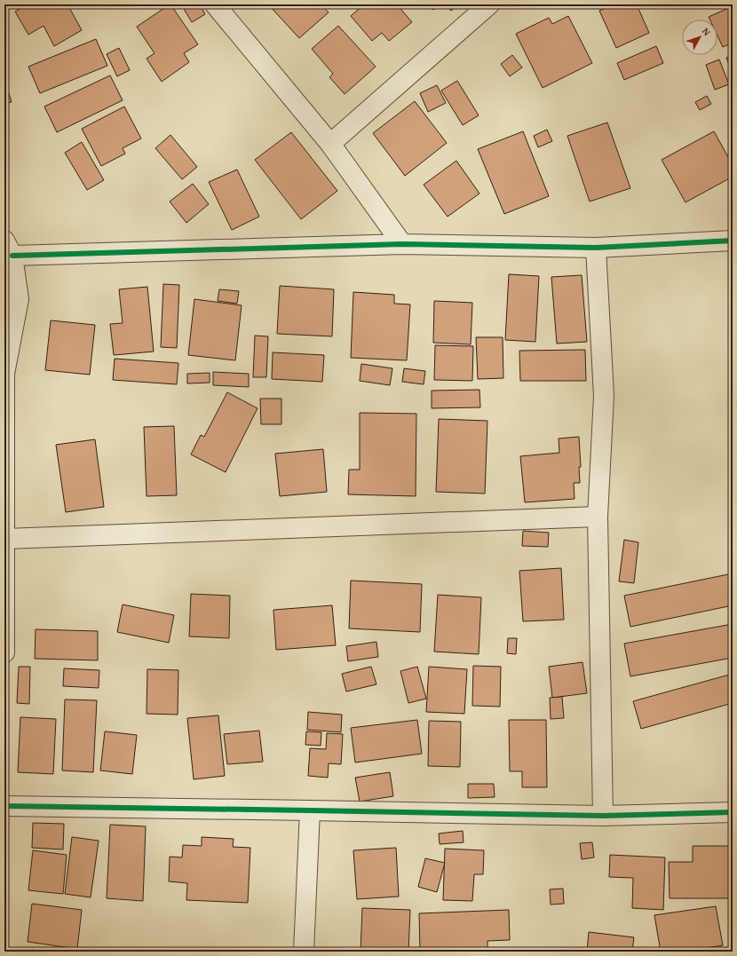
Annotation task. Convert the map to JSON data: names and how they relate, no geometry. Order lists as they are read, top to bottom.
{
  "north": "top right"
}
